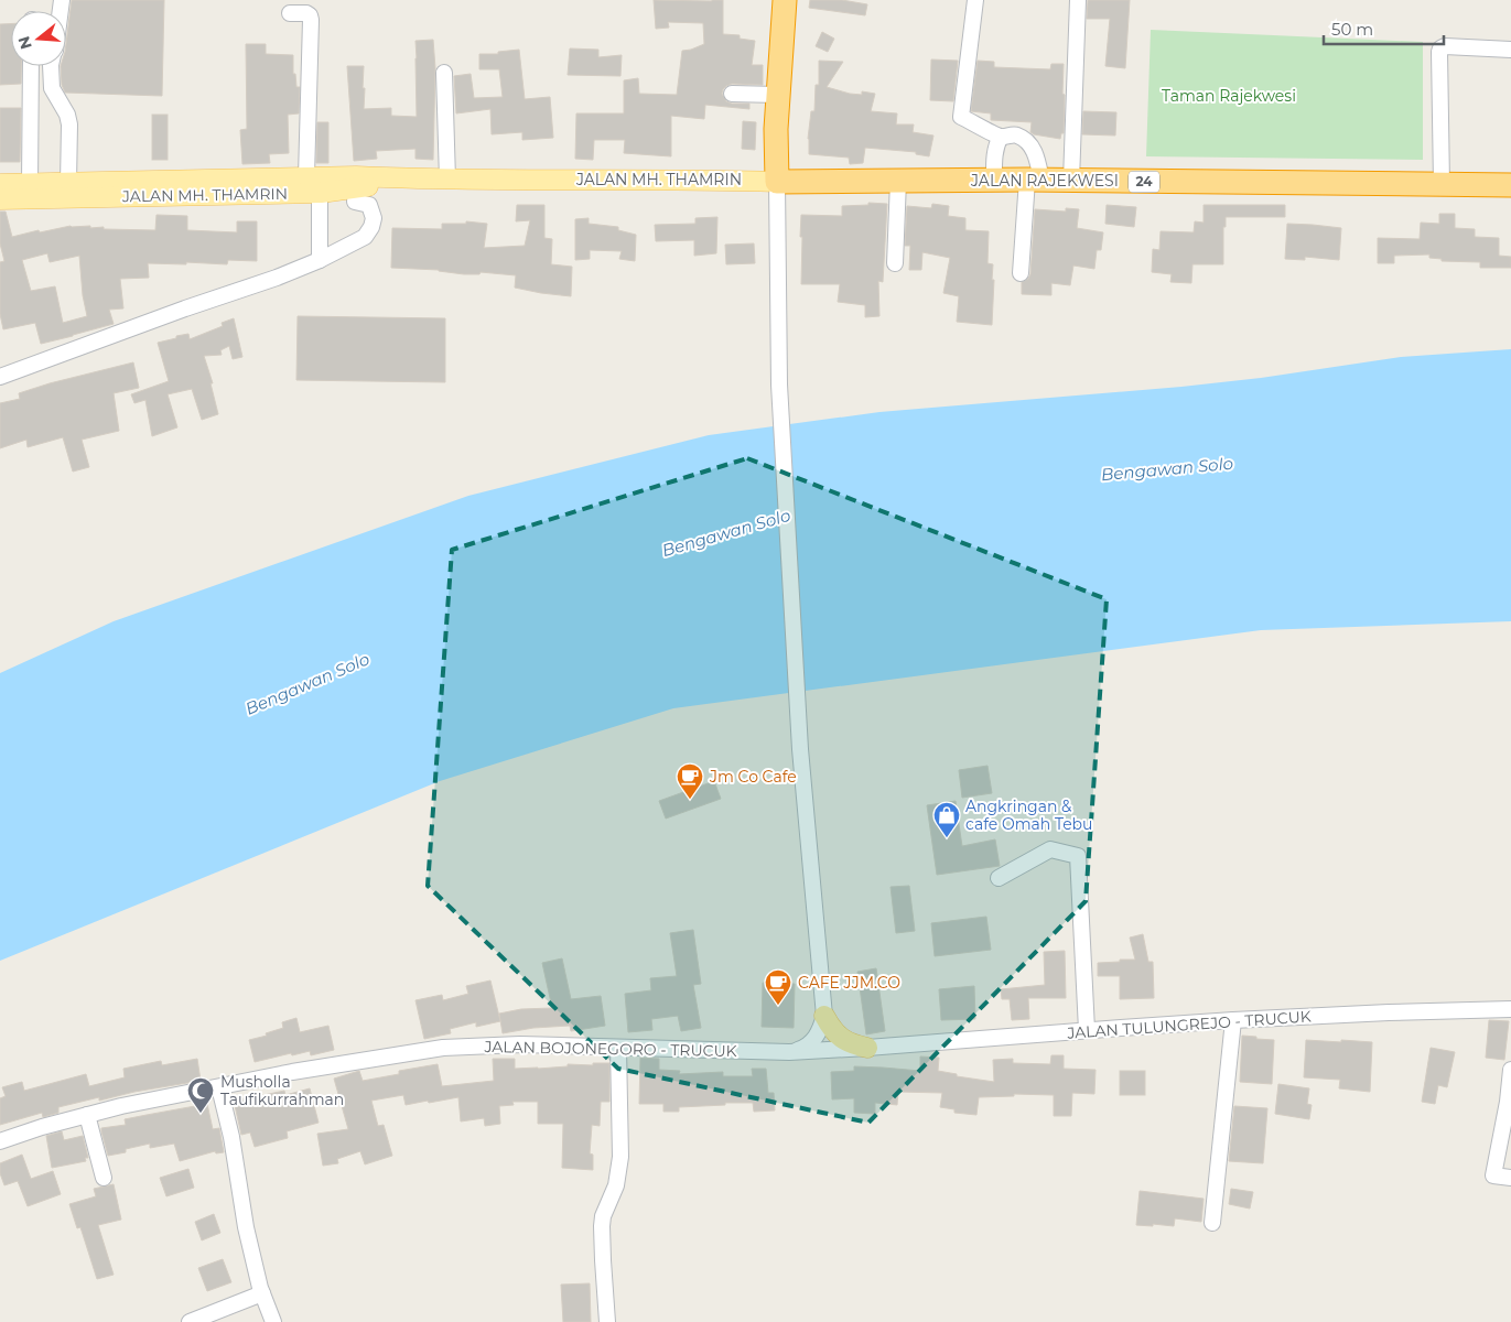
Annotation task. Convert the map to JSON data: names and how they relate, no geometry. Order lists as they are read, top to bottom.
{
  "streets": {
    "highway": ["JALAN RAJEKWESI", "24"],
    "main road": ["JALAN MH. THAMRIN"],
    "street": ["JALAN TULUNGREJO - TRUCUK", "JALAN BOJONEGORO - TRUCUK"]
  },
  "crossings": [
    ["JALAN MH. THAMRIN", "JALAN RAJEKWESI"],
    ["JALAN TULUNGREJO - TRUCUK", "JALAN BOJONEGORO - TRUCUK"]
  ],
  "water": ["Bengawan Solo"],
  "parks": ["Taman Rajekwesi"],
  "places": {
    "cafe": ["Jm Co Cafe", "CAFE JJM.CO"],
    "shop": ["Angkringan & cafe Omah Tebu"],
    "mosque": ["Musholla Taufikurrahman"]
  },
  "scale_bar": "50 m",
  "north": "left"
}
